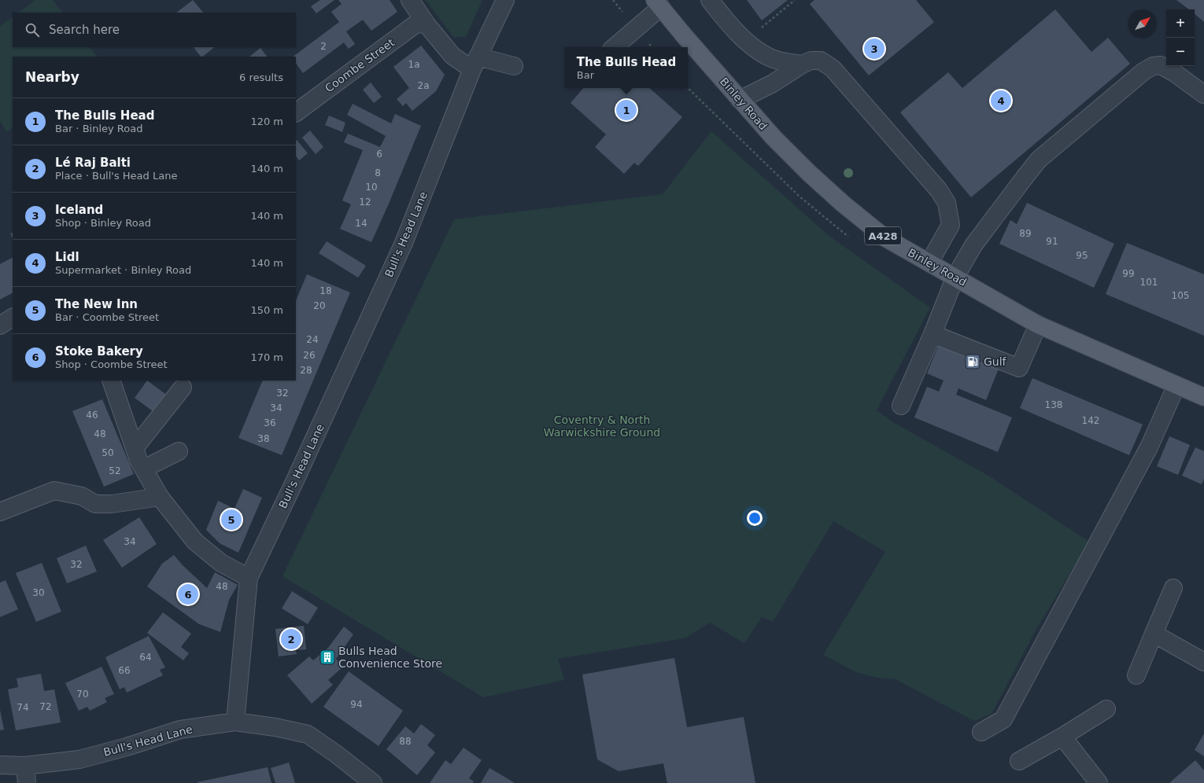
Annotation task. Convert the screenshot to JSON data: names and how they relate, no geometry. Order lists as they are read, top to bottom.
{
  "streets": {
    "main road": ["Binley Road", "A428"],
    "street": ["Coombe Street", "Bull's Head Lane"]
  },
  "parks": ["Coventry & North Warwickshire Ground"],
  "places": {
    "fuel station": ["Gulf"],
    "building": ["Bulls Head Convenience Store"]
  },
  "house_numbers": [
    "2",
    "1a",
    "2a",
    "6",
    "8",
    "10",
    "12",
    "14",
    "89",
    "91",
    "95",
    "99",
    "101",
    "18",
    "105",
    "20",
    "24",
    "26",
    "28",
    "32",
    "138",
    "34",
    "46",
    "142",
    "36",
    "48",
    "38",
    "50",
    "52",
    "34",
    "32",
    "48",
    "30",
    "64",
    "66",
    "70",
    "94",
    "72",
    "74",
    "88"
  ],
  "north": "top right",
  "page": {
    "map_buttons": ["+", "−"],
    "search": "Search here",
    "pins": [
      "3",
      "4",
      "1",
      "5",
      "6",
      "2"
    ],
    "popup": ["The Bulls Head", "Bar"],
    "heading": ["Nearby", "6 results"],
    "list": [
      {
        "mark": "1",
        "name": "The Bulls Head",
        "note": "Bar · Binley Road",
        "value": "120 m"
      },
      {
        "mark": "2",
        "name": "Lé Raj Balti",
        "note": "Place · Bull's Head Lane",
        "value": "140 m"
      },
      {
        "mark": "3",
        "name": "Iceland",
        "note": "Shop · Binley Road",
        "value": "140 m"
      },
      {
        "mark": "4",
        "name": "Lidl",
        "note": "Supermarket · Binley Road",
        "value": "140 m"
      },
      {
        "mark": "5",
        "name": "The New Inn",
        "note": "Bar · Coombe Street",
        "value": "150 m"
      },
      {
        "mark": "6",
        "name": "Stoke Bakery",
        "note": "Shop · Coombe Street",
        "value": "170 m"
      }
    ]
  }
}
